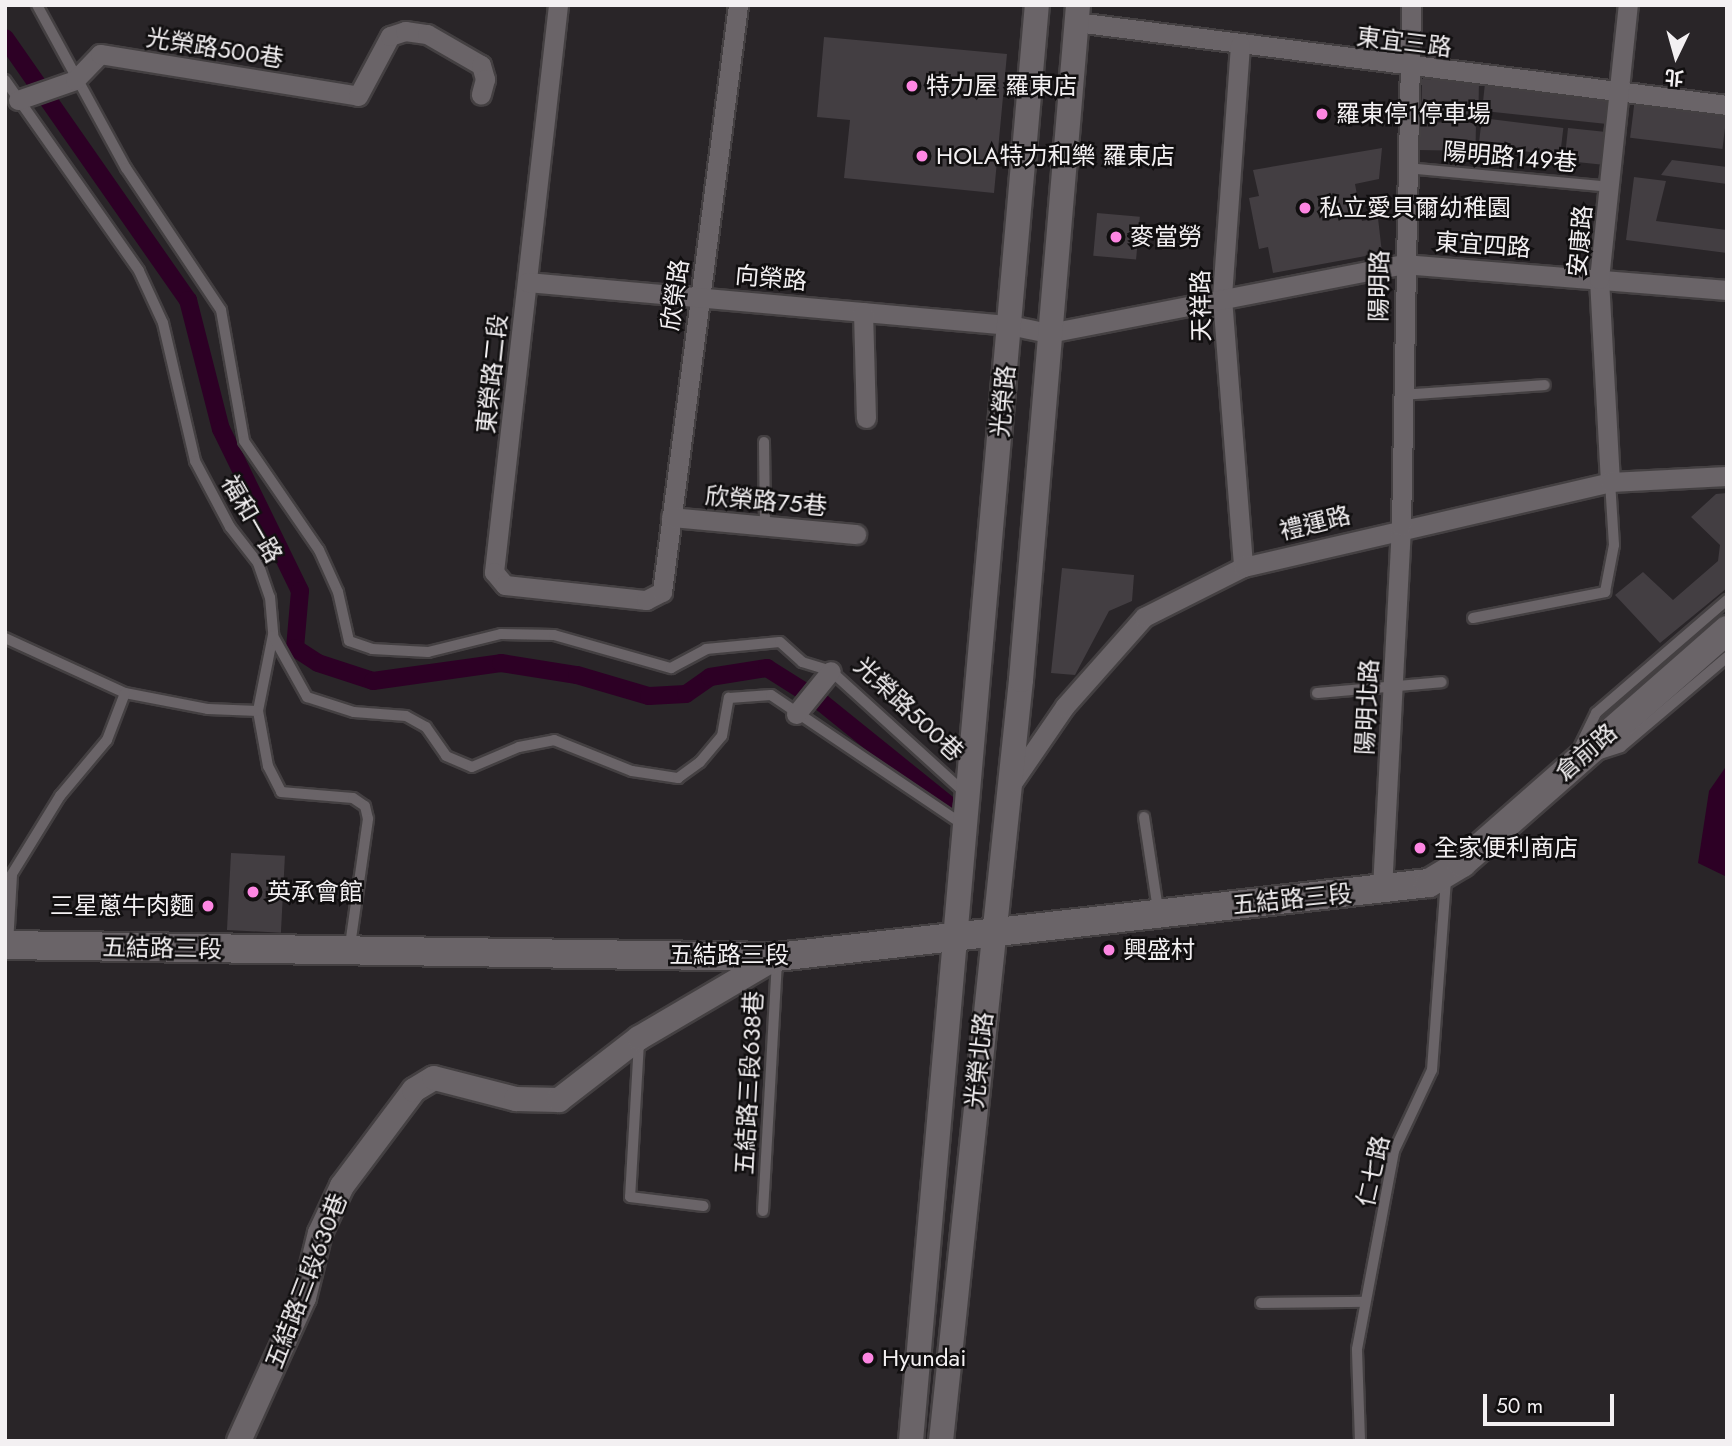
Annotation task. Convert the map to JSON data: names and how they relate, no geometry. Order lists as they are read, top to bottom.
{
  "streets": {
    "main road": ["倉前路", "五結路三段"],
    "street": [
      "東宜三路",
      "光榮路500巷",
      "安康路",
      "東宜四路",
      "向榮路",
      "陽明路",
      "欣榮路",
      "天祥路",
      "東榮路二段",
      "光榮路",
      "欣榮路75巷",
      "禮運路",
      "陽明北路",
      "光榮北路",
      "五結路三段630巷"
    ],
    "lane": [
      "陽明路149巷",
      "福和一路",
      "五結路三段638巷",
      "仁七路"
    ]
  },
  "crossings": [
    ["東宜三路", "安康路"],
    ["東宜三路", "陽明路"],
    ["東宜三路", "天祥路"],
    ["東宜三路", "光榮路"],
    ["光榮路500巷", "光榮路"],
    ["光榮路500巷", "光榮北路"],
    ["陽明路149巷", "安康路"],
    ["陽明路149巷", "陽明路"],
    ["安康路", "東宜四路"],
    ["安康路", "禮運路"],
    ["東宜四路", "向榮路"],
    ["東宜四路", "陽明路"],
    ["東宜四路", "天祥路"],
    ["東宜四路", "光榮路"],
    ["向榮路", "欣榮路"],
    ["向榮路", "東榮路二段"],
    ["向榮路", "光榮路"],
    ["陽明路", "禮運路"],
    ["陽明路", "陽明北路"],
    ["欣榮路", "東榮路二段"],
    ["欣榮路", "欣榮路75巷"],
    ["天祥路", "禮運路"],
    ["光榮路", "光榮北路"],
    ["福和一路", "五結路三段"],
    ["禮運路", "陽明北路"],
    ["禮運路", "光榮北路"],
    ["陽明北路", "五結路三段"],
    ["倉前路", "五結路三段"],
    ["倉前路", "仁七路"],
    ["五結路三段", "光榮北路"],
    ["五結路三段", "五結路三段638巷"],
    ["五結路三段", "仁七路"],
    ["五結路三段", "五結路三段630巷"],
    ["五結路三段638巷", "五結路三段630巷"]
  ],
  "places": [
    "特力屋 羅東店",
    "羅東停1停車場",
    "HOLA特力和樂 羅東店",
    "私立愛貝爾幼稚園",
    "麥當勞",
    "全家便利商店",
    "英承會館",
    "三星蔥牛肉麵",
    "興盛村",
    "Hyundai"
  ],
  "scale_bar": "50 m",
  "north": "bottom"
}
